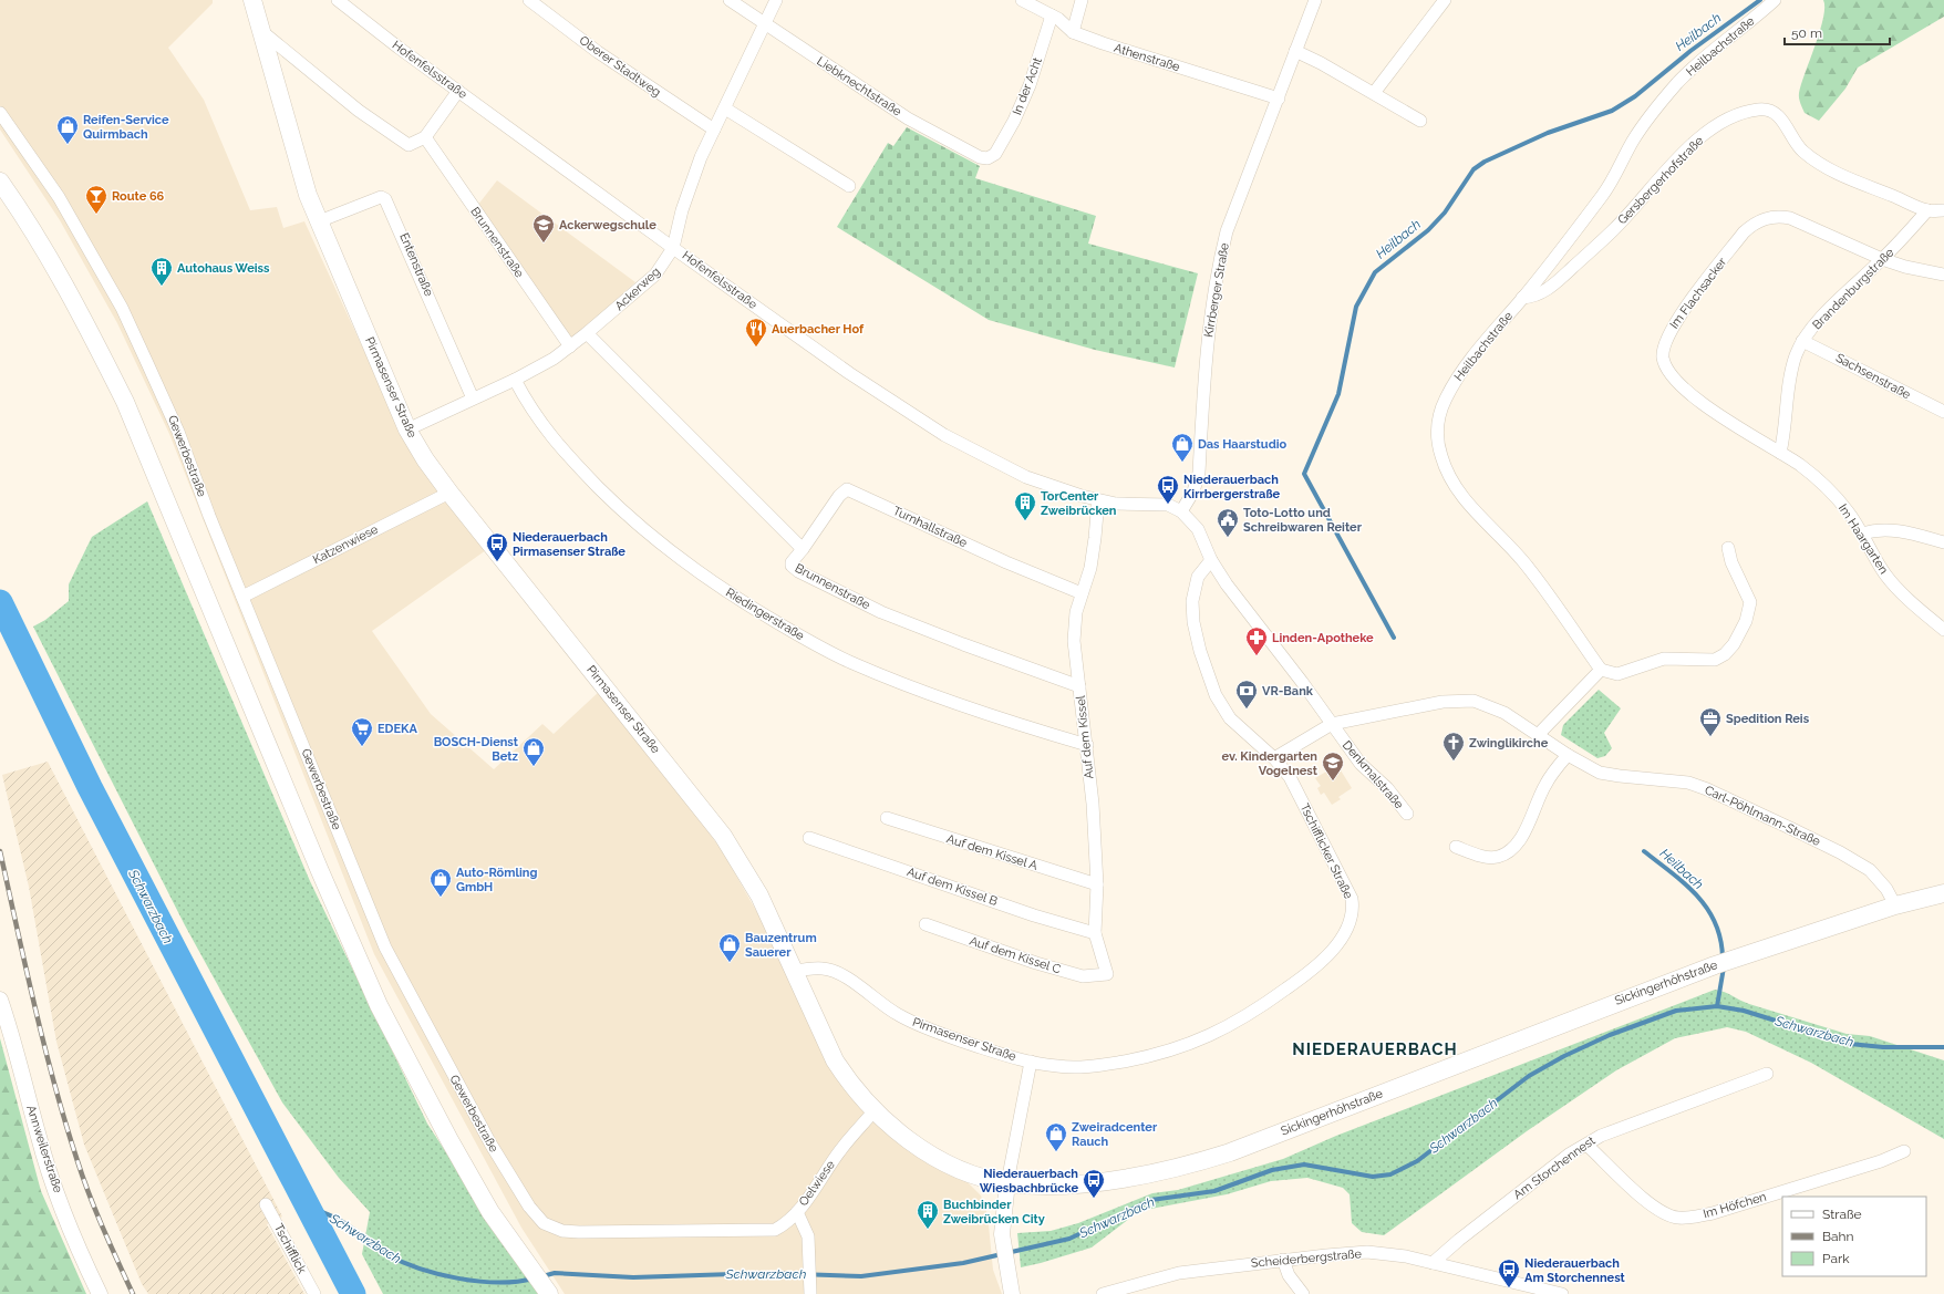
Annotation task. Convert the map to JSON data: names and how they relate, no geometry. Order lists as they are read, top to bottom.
{
  "streets": {
    "main road": ["Pirmasenser Straße", "Sickingerhöhstraße"],
    "street": [
      "Heilbachstraße",
      "Athenstraße",
      "Oberer Stadtweg",
      "Hofenfelsstraße",
      "Liebknechtstraße",
      "In der Acht",
      "Gersbergerhofstraße",
      "Brunnenstraße",
      "Entenstraße",
      "Ackerweg",
      "Brandenburgstraße",
      "Kirrberger Straße",
      "Im Flachsacker",
      "Sachsenstraße",
      "Gewerbestraße",
      "Turnhallstraße",
      "Im Haargarten",
      "Katzenwiese",
      "Riedingerstraße",
      "Auf dem Kissel",
      "Denkmalstraße",
      "Carl-Pöhlmann-Straße",
      "Tschifflicker Straße",
      "Auf dem Kissel A",
      "Auf dem Kissel B",
      "Auf dem Kissel C",
      "Annweilerstraße",
      "Am Storchennest",
      "Oelwiese",
      "Im Höfchen",
      "Tschifflick",
      "Scheiderbergstraße"
    ]
  },
  "crossings": [
    ["Heilbachstraße", "Gersbergerhofstraße"],
    ["Athenstraße", "In der Acht"],
    ["Athenstraße", "Kirrberger Straße"],
    ["Oberer Stadtweg", "Ackerweg"],
    ["Hofenfelsstraße", "Ackerweg"],
    ["Hofenfelsstraße", "Kirrberger Straße"],
    ["Hofenfelsstraße", "Auf dem Kissel"],
    ["Liebknechtstraße", "In der Acht"],
    ["Liebknechtstraße", "Ackerweg"],
    ["Gersbergerhofstraße", "Brandenburgstraße"],
    ["Brunnenstraße", "Ackerweg"],
    ["Brunnenstraße", "Turnhallstraße"],
    ["Brunnenstraße", "Auf dem Kissel"],
    ["Entenstraße", "Ackerweg"],
    ["Entenstraße", "Pirmasenser Straße"],
    ["Ackerweg", "Pirmasenser Straße"],
    ["Ackerweg", "Riedingerstraße"],
    ["Brandenburgstraße", "Im Flachsacker"],
    ["Brandenburgstraße", "Sachsenstraße"],
    ["Brandenburgstraße", "Im Haargarten"],
    ["Im Flachsacker", "Im Haargarten"],
    ["Pirmasenser Straße", "Katzenwiese"],
    ["Pirmasenser Straße", "Tschifflicker Straße"],
    ["Pirmasenser Straße", "Sickingerhöhstraße"],
    ["Gewerbestraße", "Katzenwiese"],
    ["Gewerbestraße", "Oelwiese"],
    ["Turnhallstraße", "Auf dem Kissel"],
    ["Riedingerstraße", "Auf dem Kissel"],
    ["Auf dem Kissel", "Auf dem Kissel A"],
    ["Auf dem Kissel", "Auf dem Kissel B"],
    ["Auf dem Kissel", "Auf dem Kissel C"],
    ["Denkmalstraße", "Carl-Pöhlmann-Straße"],
    ["Carl-Pöhlmann-Straße", "Sickingerhöhstraße"],
    ["Sickingerhöhstraße", "Oelwiese"],
    ["Am Storchennest", "Im Höfchen"],
    ["Am Storchennest", "Scheiderbergstraße"]
  ],
  "districts": ["NIEDERAUERBACH"],
  "water": ["Heilbach", "Schwarzbach"],
  "places": {
    "shop": [
      "Reifen-Service Quirmbach",
      "Das Haarstudio",
      "BOSCH-Dienst Betz",
      "Auto-Römling GmbH",
      "Bauzentrum Sauerer",
      "Zweiradcenter Rauch"
    ],
    "bar": ["Route 66"],
    "school or university": ["Ackerwegschule", "ev. Kindergarten Vogelnest"],
    "building": ["Autohaus Weiss", "TorCenter Zweibrücken", "Buchbinder Zweibrücken City"],
    "restaurant": ["Auerbacher Hof"],
    "bus stop": [
      "Niederauerbach Kirrbergerstraße",
      "Niederauerbach Pirmasenser Straße",
      "Niederauerbach Wiesbachbrücke",
      "Niederauerbach Am Storchennest"
    ],
    "public building": ["Toto-Lotto und Schreibwaren Reiter"],
    "pharmacy": ["Linden-Apotheke"],
    "bank": ["VR-Bank"],
    "office": ["Spedition Reis"],
    "supermarket": ["EDEKA"],
    "church": ["Zwinglikirche"]
  },
  "legend": ["Straße", "Bahn", "Park"],
  "scale_bar": "50 m"
}
